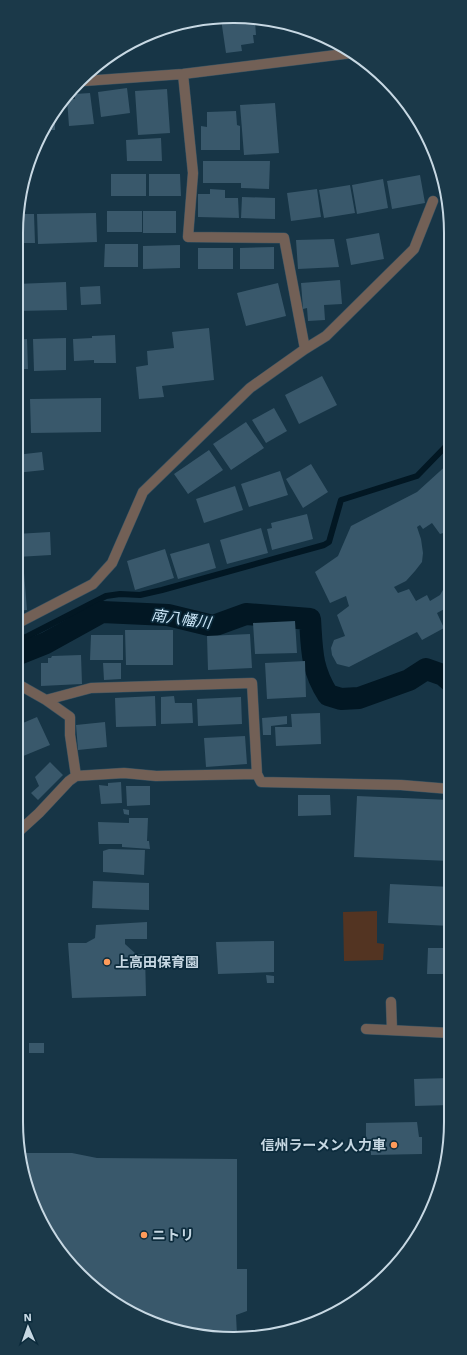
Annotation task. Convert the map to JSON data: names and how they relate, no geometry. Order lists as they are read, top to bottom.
{
  "water": ["南八幡川"],
  "places": ["上高田保育園", "信州ラーメン人力車", "ニトリ"],
  "north": "top"
}
